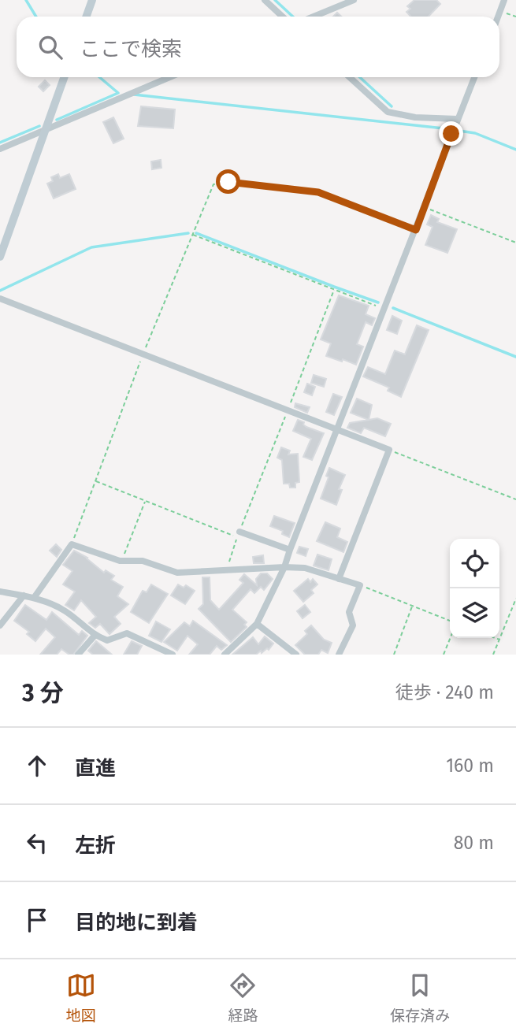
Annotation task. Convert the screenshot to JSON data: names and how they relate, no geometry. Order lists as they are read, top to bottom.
{
  "page": {
    "search": "ここで検索",
    "heading": ["3 分", "徒歩 · 240 m"],
    "list": [
      ["直進", "160 m"],
      ["左折", "80 m"],
      "目的地に到着"
    ],
    "nav": ["地図", "経路", "保存済み"]
  }
}
